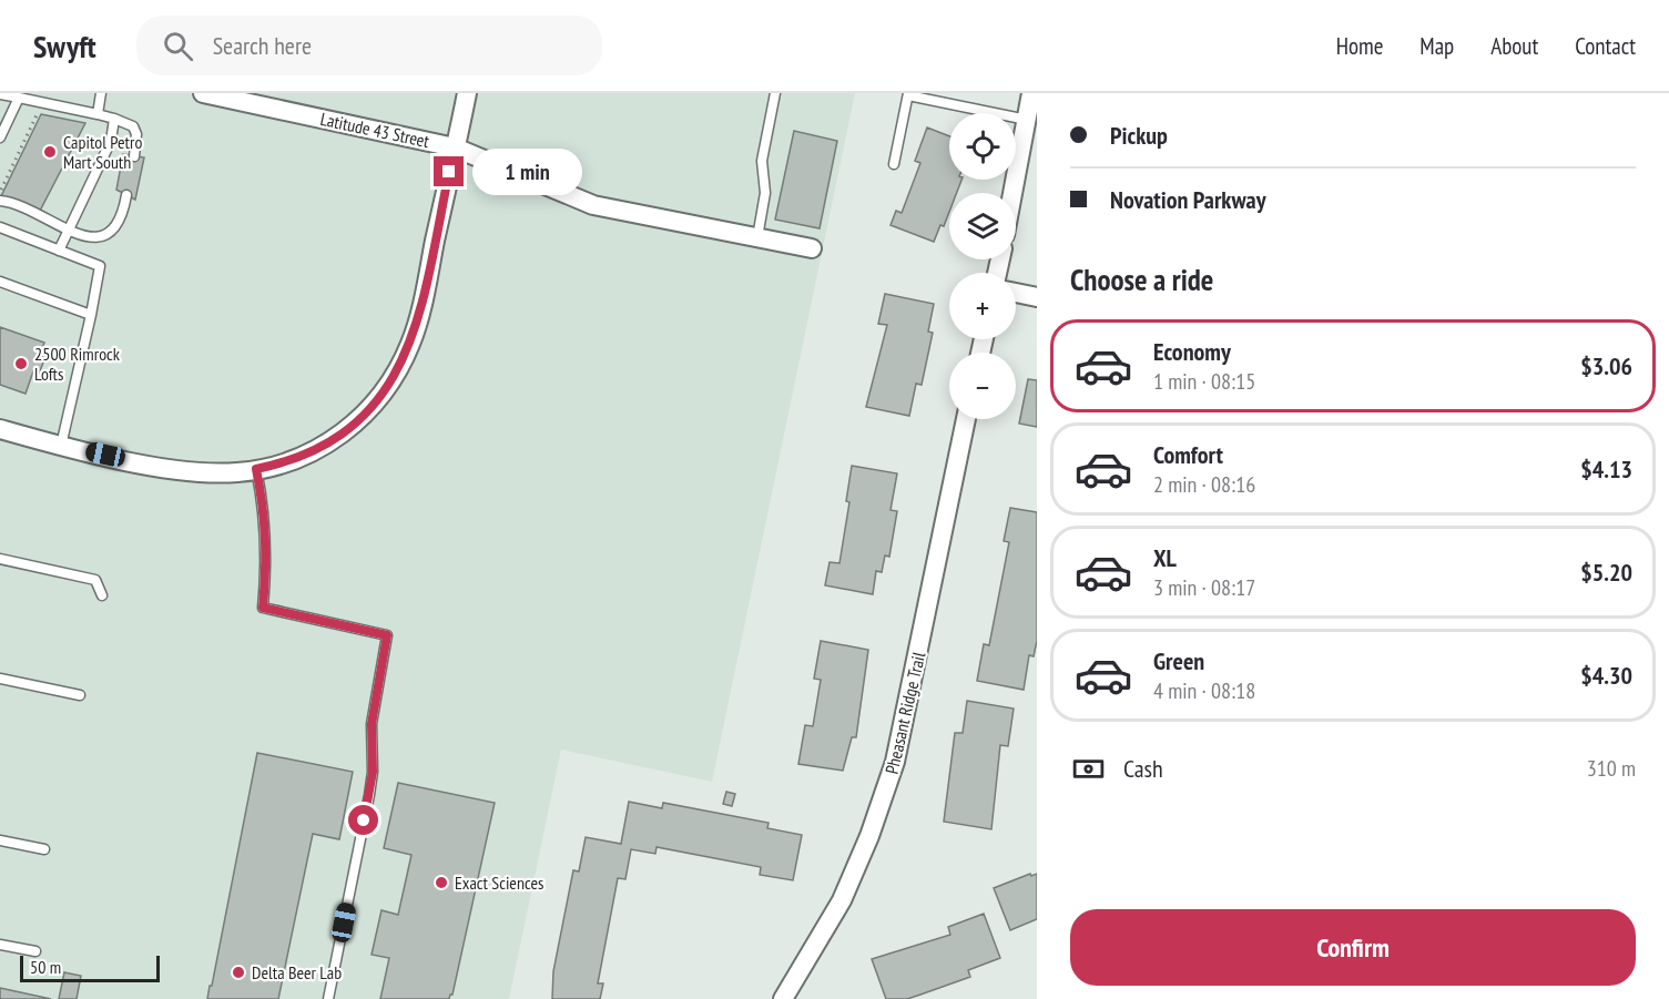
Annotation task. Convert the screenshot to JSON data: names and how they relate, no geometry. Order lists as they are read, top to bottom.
{
  "streets": {
    "street": ["Latitude 43 Street", "Pheasant Ridge Trail"]
  },
  "places": [
    "Capitol Petro Mart South",
    "2500 Rimrock Lofts",
    "Exact Sciences",
    "Delta Beer Lab"
  ],
  "scale_bar": "50 m",
  "page": {
    "header": "Swyft",
    "search": "Search here",
    "nav": [
      "Home",
      "Map",
      "About",
      "Contact"
    ],
    "banner": ["Pickup", "Novation Parkway"],
    "map_buttons": ["+", "−"],
    "bubble": "1 min",
    "heading": "Choose a ride",
    "list": [
      {
        "name": "Economy",
        "note": "1 min · 08:15",
        "value": "$3.06"
      },
      {
        "name": "Comfort",
        "note": "2 min · 08:16",
        "value": "$4.13"
      },
      {
        "name": "XL",
        "note": "3 min · 08:17",
        "value": "$5.20"
      },
      {
        "name": "Green",
        "note": "4 min · 08:18",
        "value": "$4.30"
      }
    ],
    "pay": ["Cash", "310 m"],
    "buttons": "Confirm",
    "scale": "50 m"
  }
}
